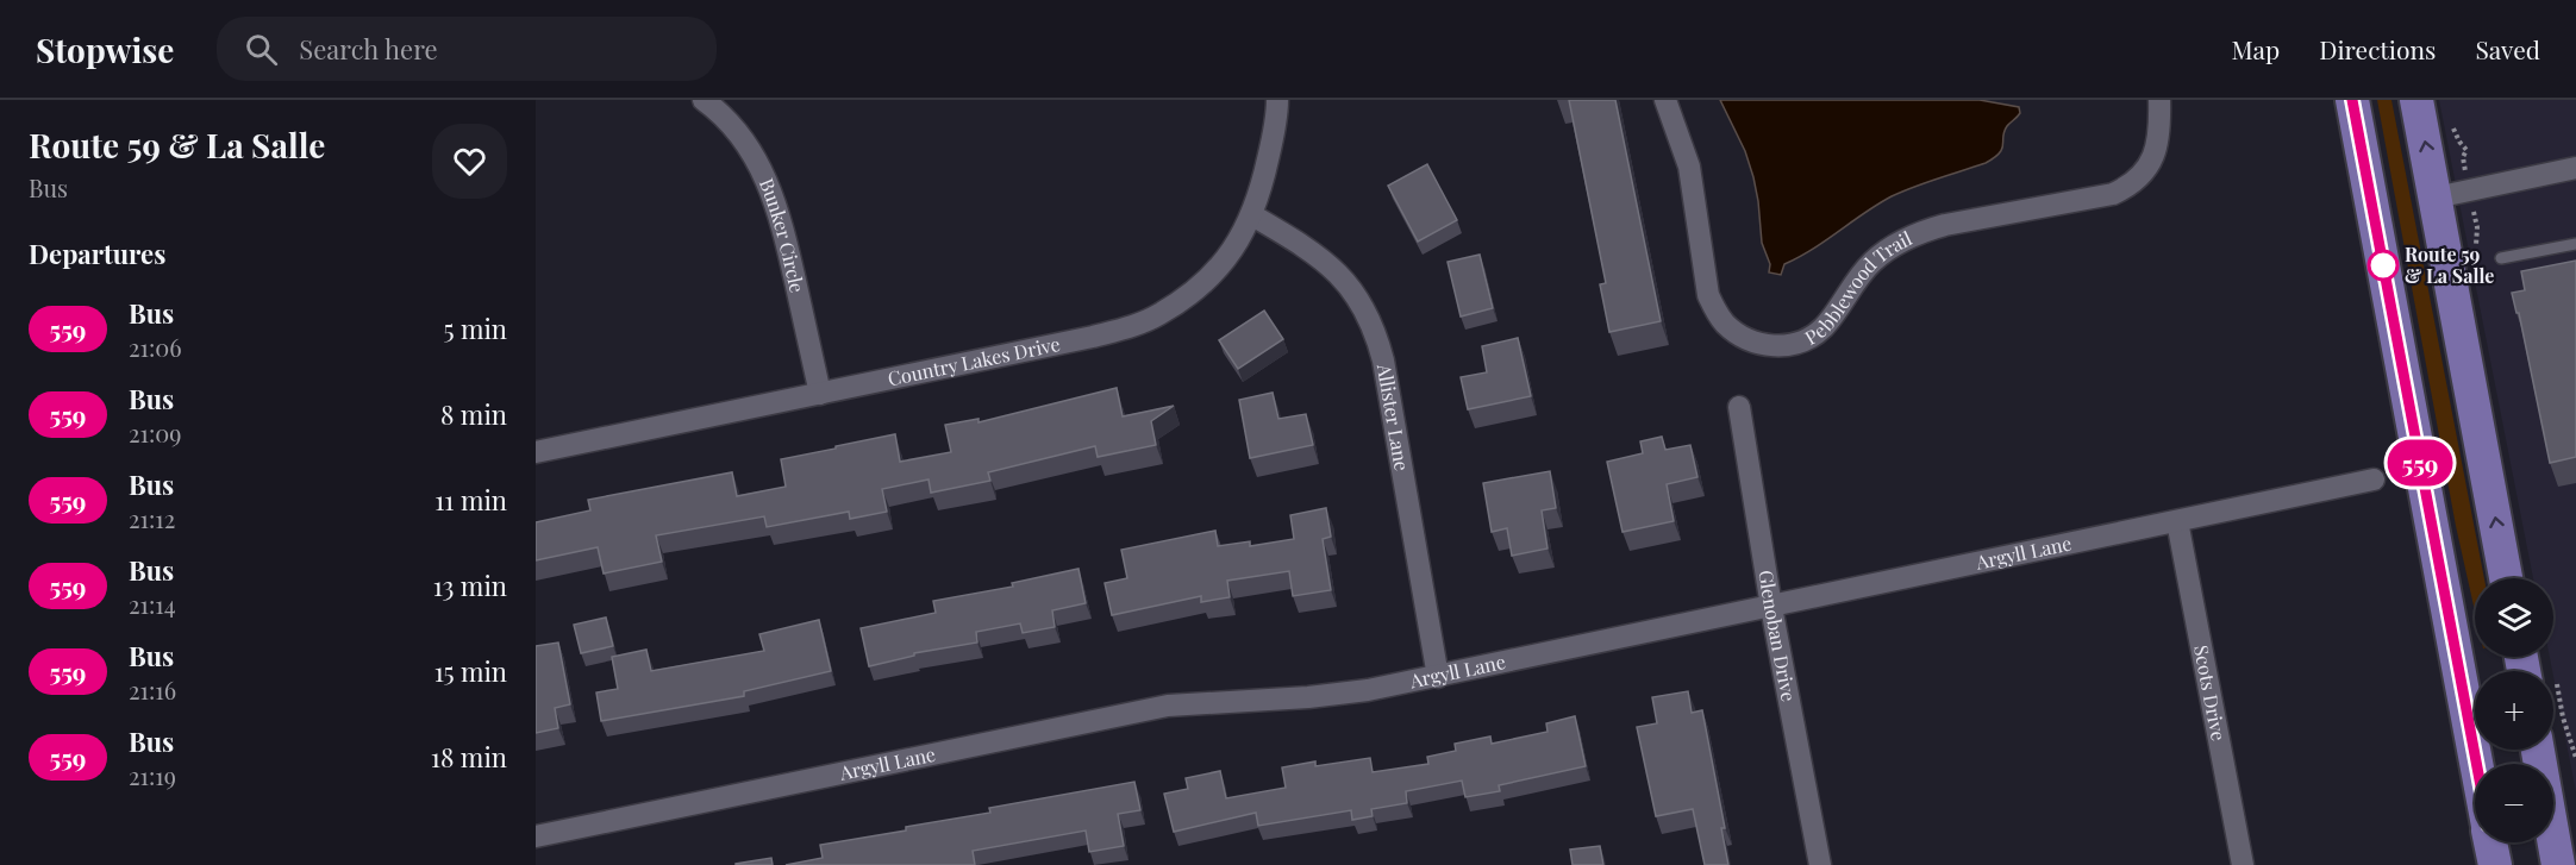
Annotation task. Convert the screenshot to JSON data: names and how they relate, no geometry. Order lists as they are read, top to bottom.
{
  "streets": {
    "street": [
      "Bunker Circle",
      "Pebblewood Trail",
      "Country Lakes Drive",
      "Allister Lane",
      "Argyll Lane",
      "Glenoban Drive",
      "Scots Drive"
    ]
  },
  "crossings": [
    ["Bunker Circle", "Country Lakes Drive"],
    ["Country Lakes Drive", "Allister Lane"],
    ["Allister Lane", "Argyll Lane"],
    ["Argyll Lane", "Glenoban Drive"],
    ["Argyll Lane", "Scots Drive"]
  ],
  "places": ["Route 59 & La Salle"],
  "lines": ["bus line 559"],
  "page": {
    "header": "Stopwise",
    "search": "Search here",
    "nav": ["Map", "Directions", "Saved"],
    "heading": [
      ["Route 59 & La Salle", "Bus"],
      "Departures"
    ],
    "on_map": "559",
    "list": [
      {
        "mark": "559",
        "name": "Bus",
        "note": "21:06",
        "value": "5 min"
      },
      {
        "mark": "559",
        "name": "Bus",
        "note": "21:09",
        "value": "8 min"
      },
      {
        "mark": "559",
        "name": "Bus",
        "note": "21:12",
        "value": "11 min"
      },
      {
        "mark": "559",
        "name": "Bus",
        "note": "21:14",
        "value": "13 min"
      },
      {
        "mark": "559",
        "name": "Bus",
        "note": "21:16",
        "value": "15 min"
      },
      {
        "mark": "559",
        "name": "Bus",
        "note": "21:19",
        "value": "18 min"
      }
    ],
    "map_buttons": ["+", "−"]
  }
}
